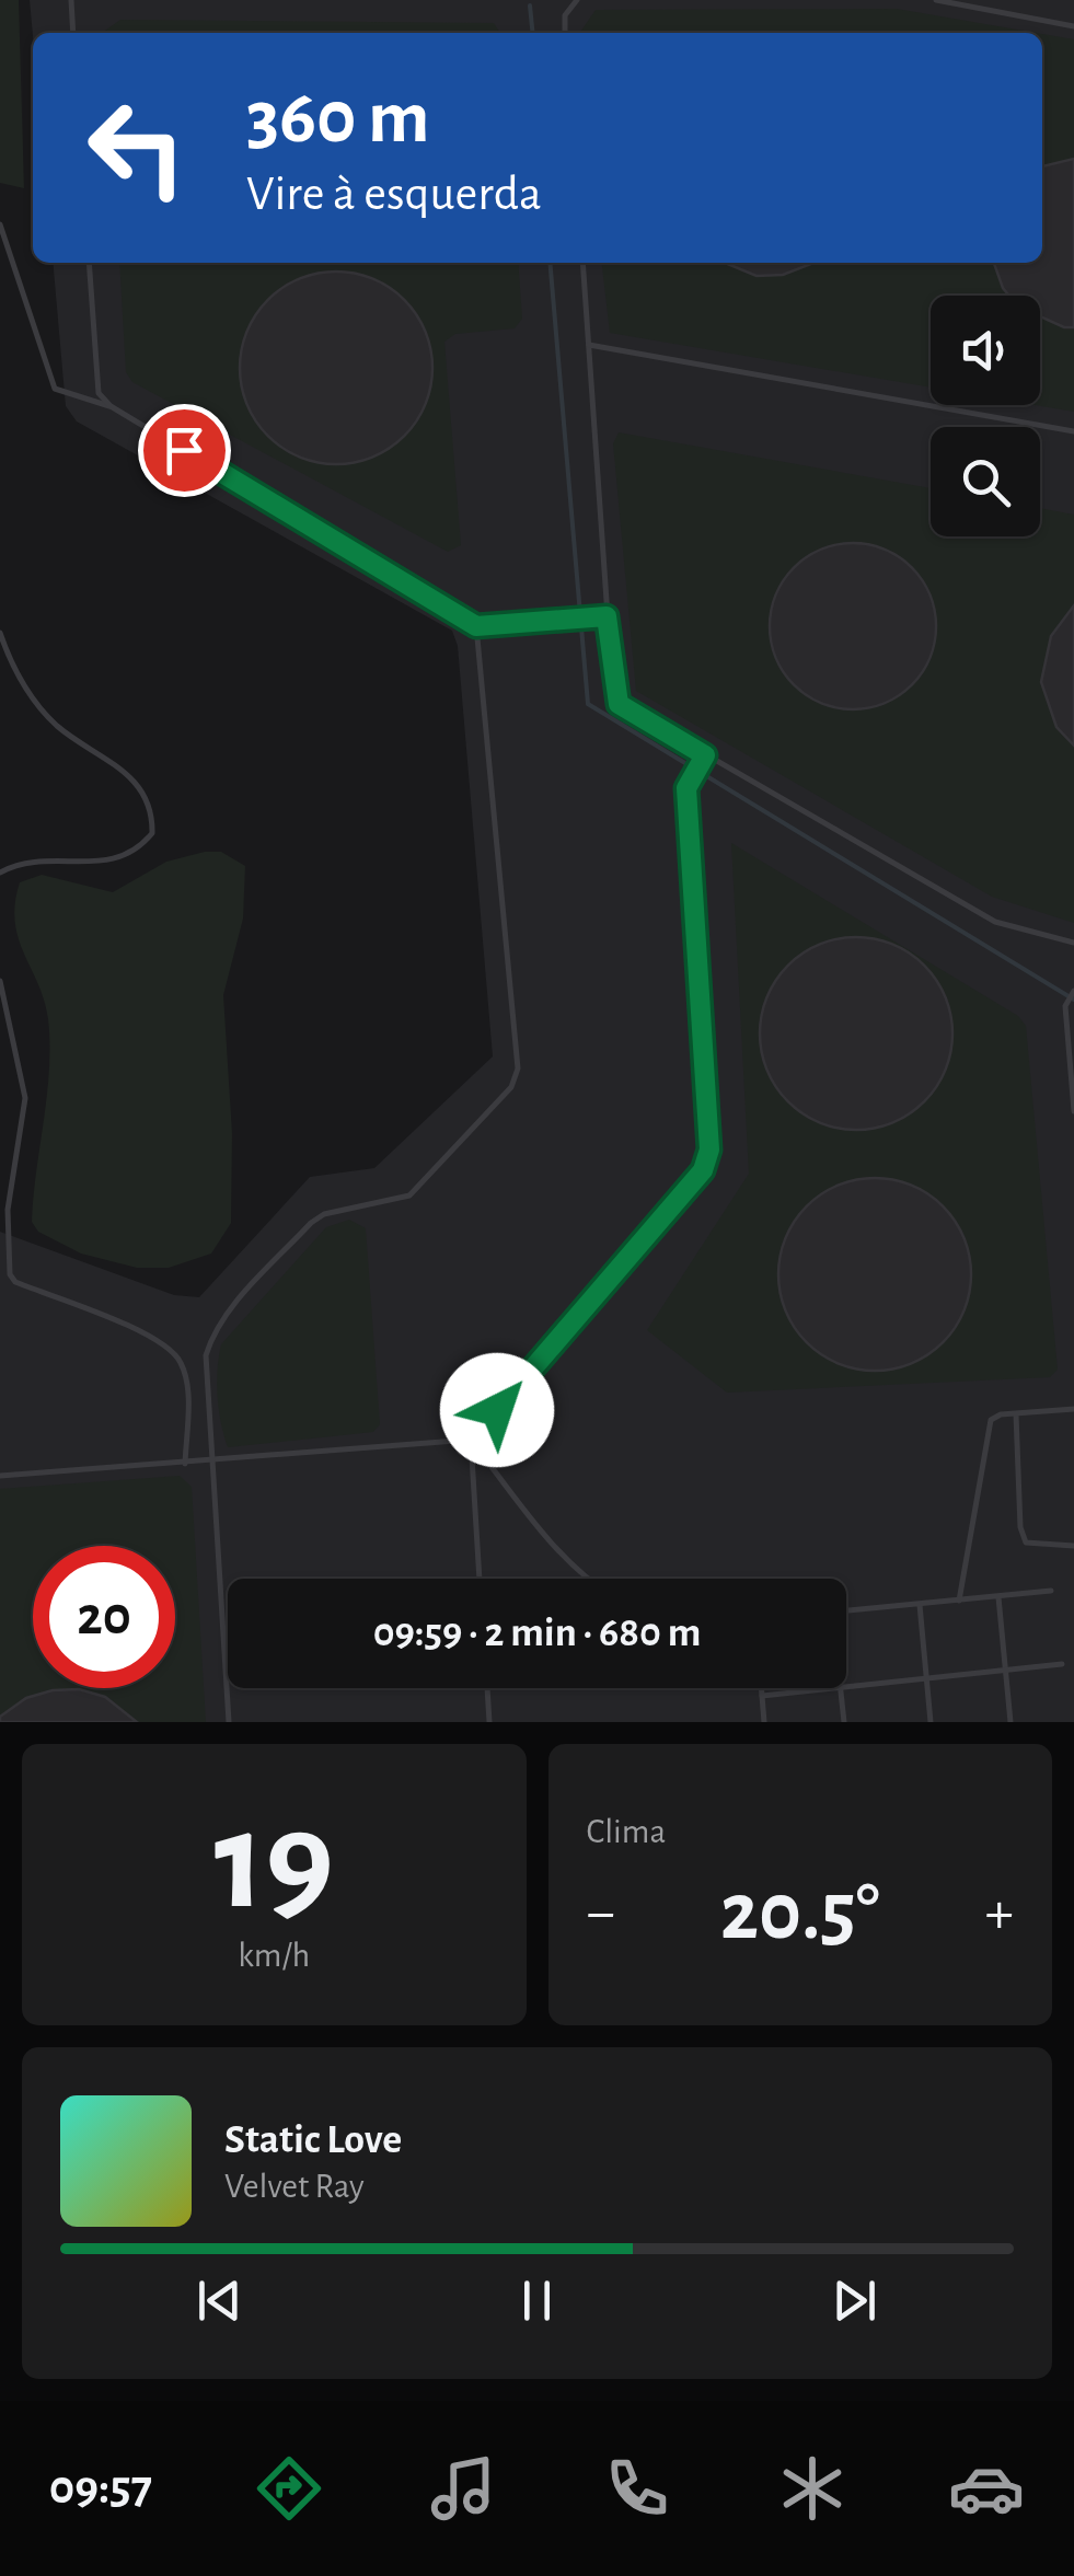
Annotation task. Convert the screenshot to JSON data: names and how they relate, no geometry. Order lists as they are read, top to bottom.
{
  "page": {
    "turn": ["360 m", "Vire à esquerda"],
    "limit": "20",
    "trip": "09:59 · 2 min · 680 m",
    "tile": [
      ["19", "km/h"],
      "Clima"
    ],
    "heat": ["−", "20.5°", "+"],
    "song": ["Static Love", "Velvet Ray"],
    "tabs": "09:57"
  }
}
